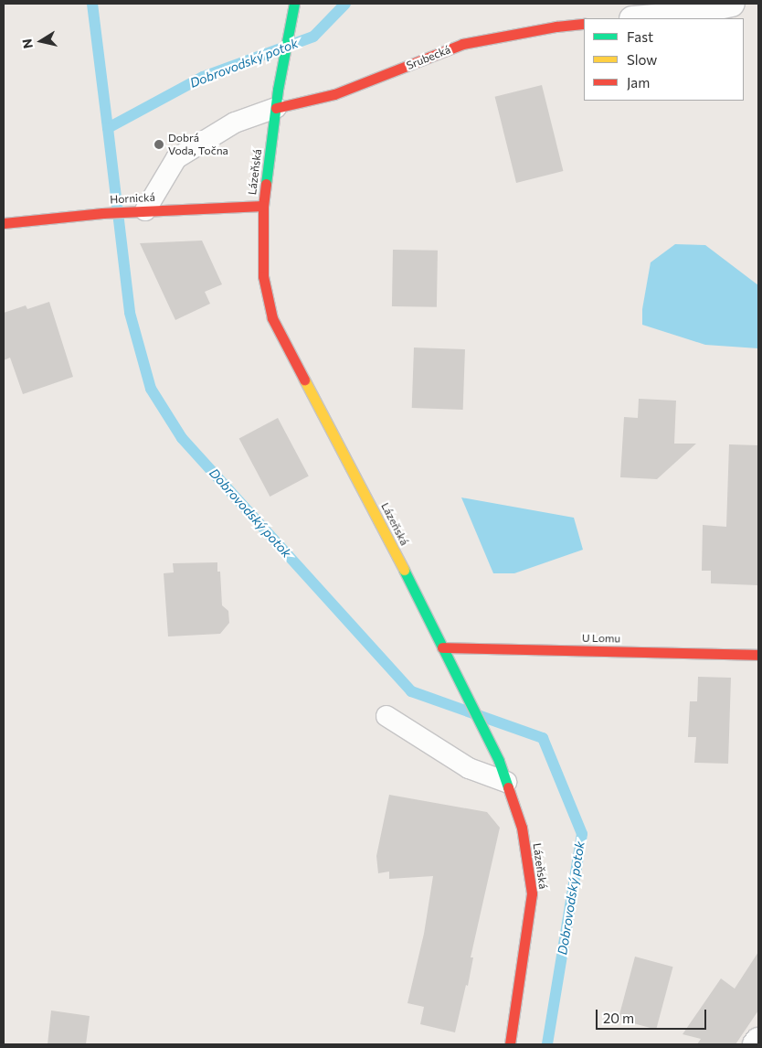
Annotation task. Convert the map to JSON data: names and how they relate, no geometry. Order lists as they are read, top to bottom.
{
  "streets": {
    "street": [
      "Srubecká",
      "Lázeňská",
      "Hornická",
      "U Lomu"
    ]
  },
  "crossings": [
    ["Srubecká", "Lázeňská"],
    ["Lázeňská", "Hornická"],
    ["Lázeňská", "U Lomu"]
  ],
  "water": ["Dobrovodský potok"],
  "places": ["Dobrá Voda, Točna"],
  "legend": ["Fast", "Slow", "Jam"],
  "scale_bar": "20 m",
  "north": "left"
}
